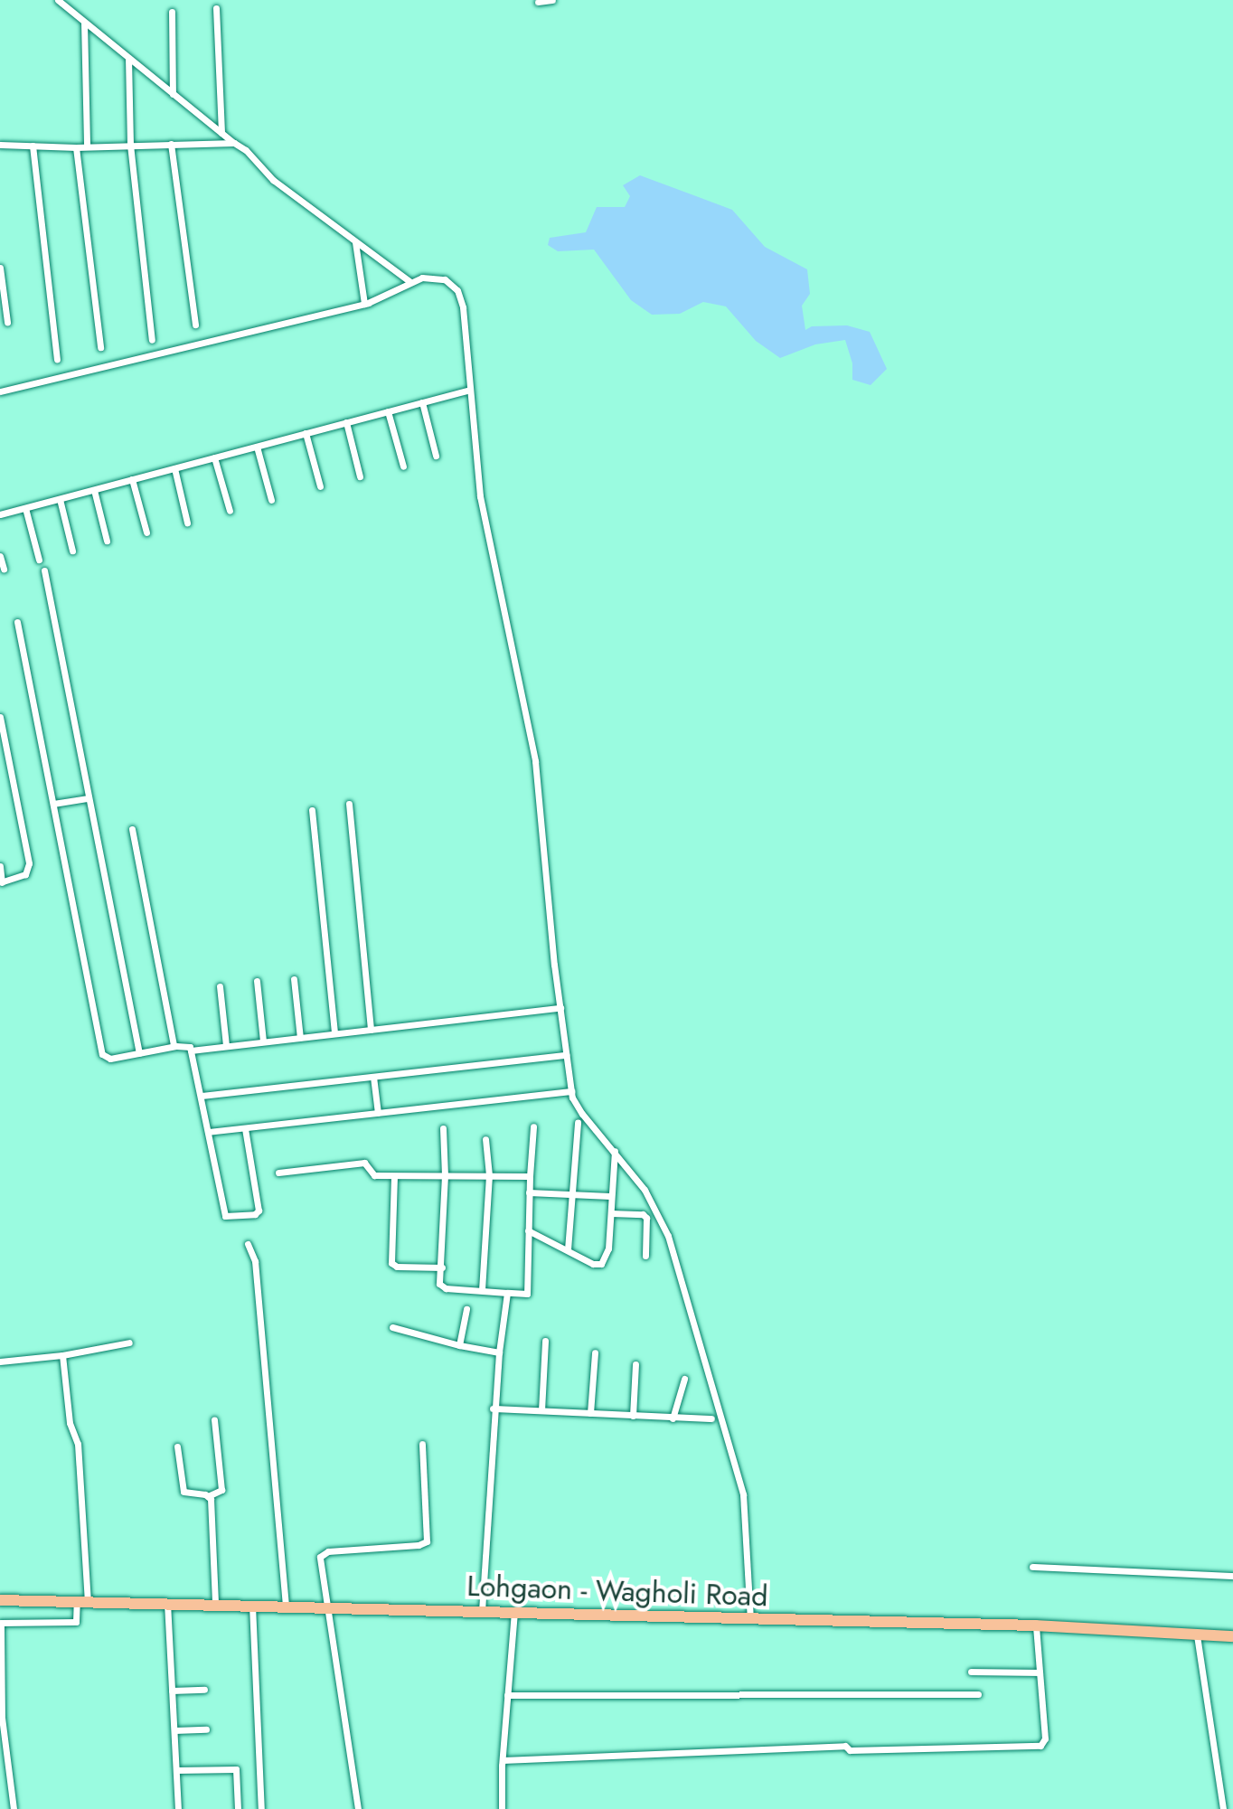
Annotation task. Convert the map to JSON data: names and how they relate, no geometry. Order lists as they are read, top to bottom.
{
  "streets": {
    "main road": ["Lohgaon - Wagholi Road"]
  }
}
